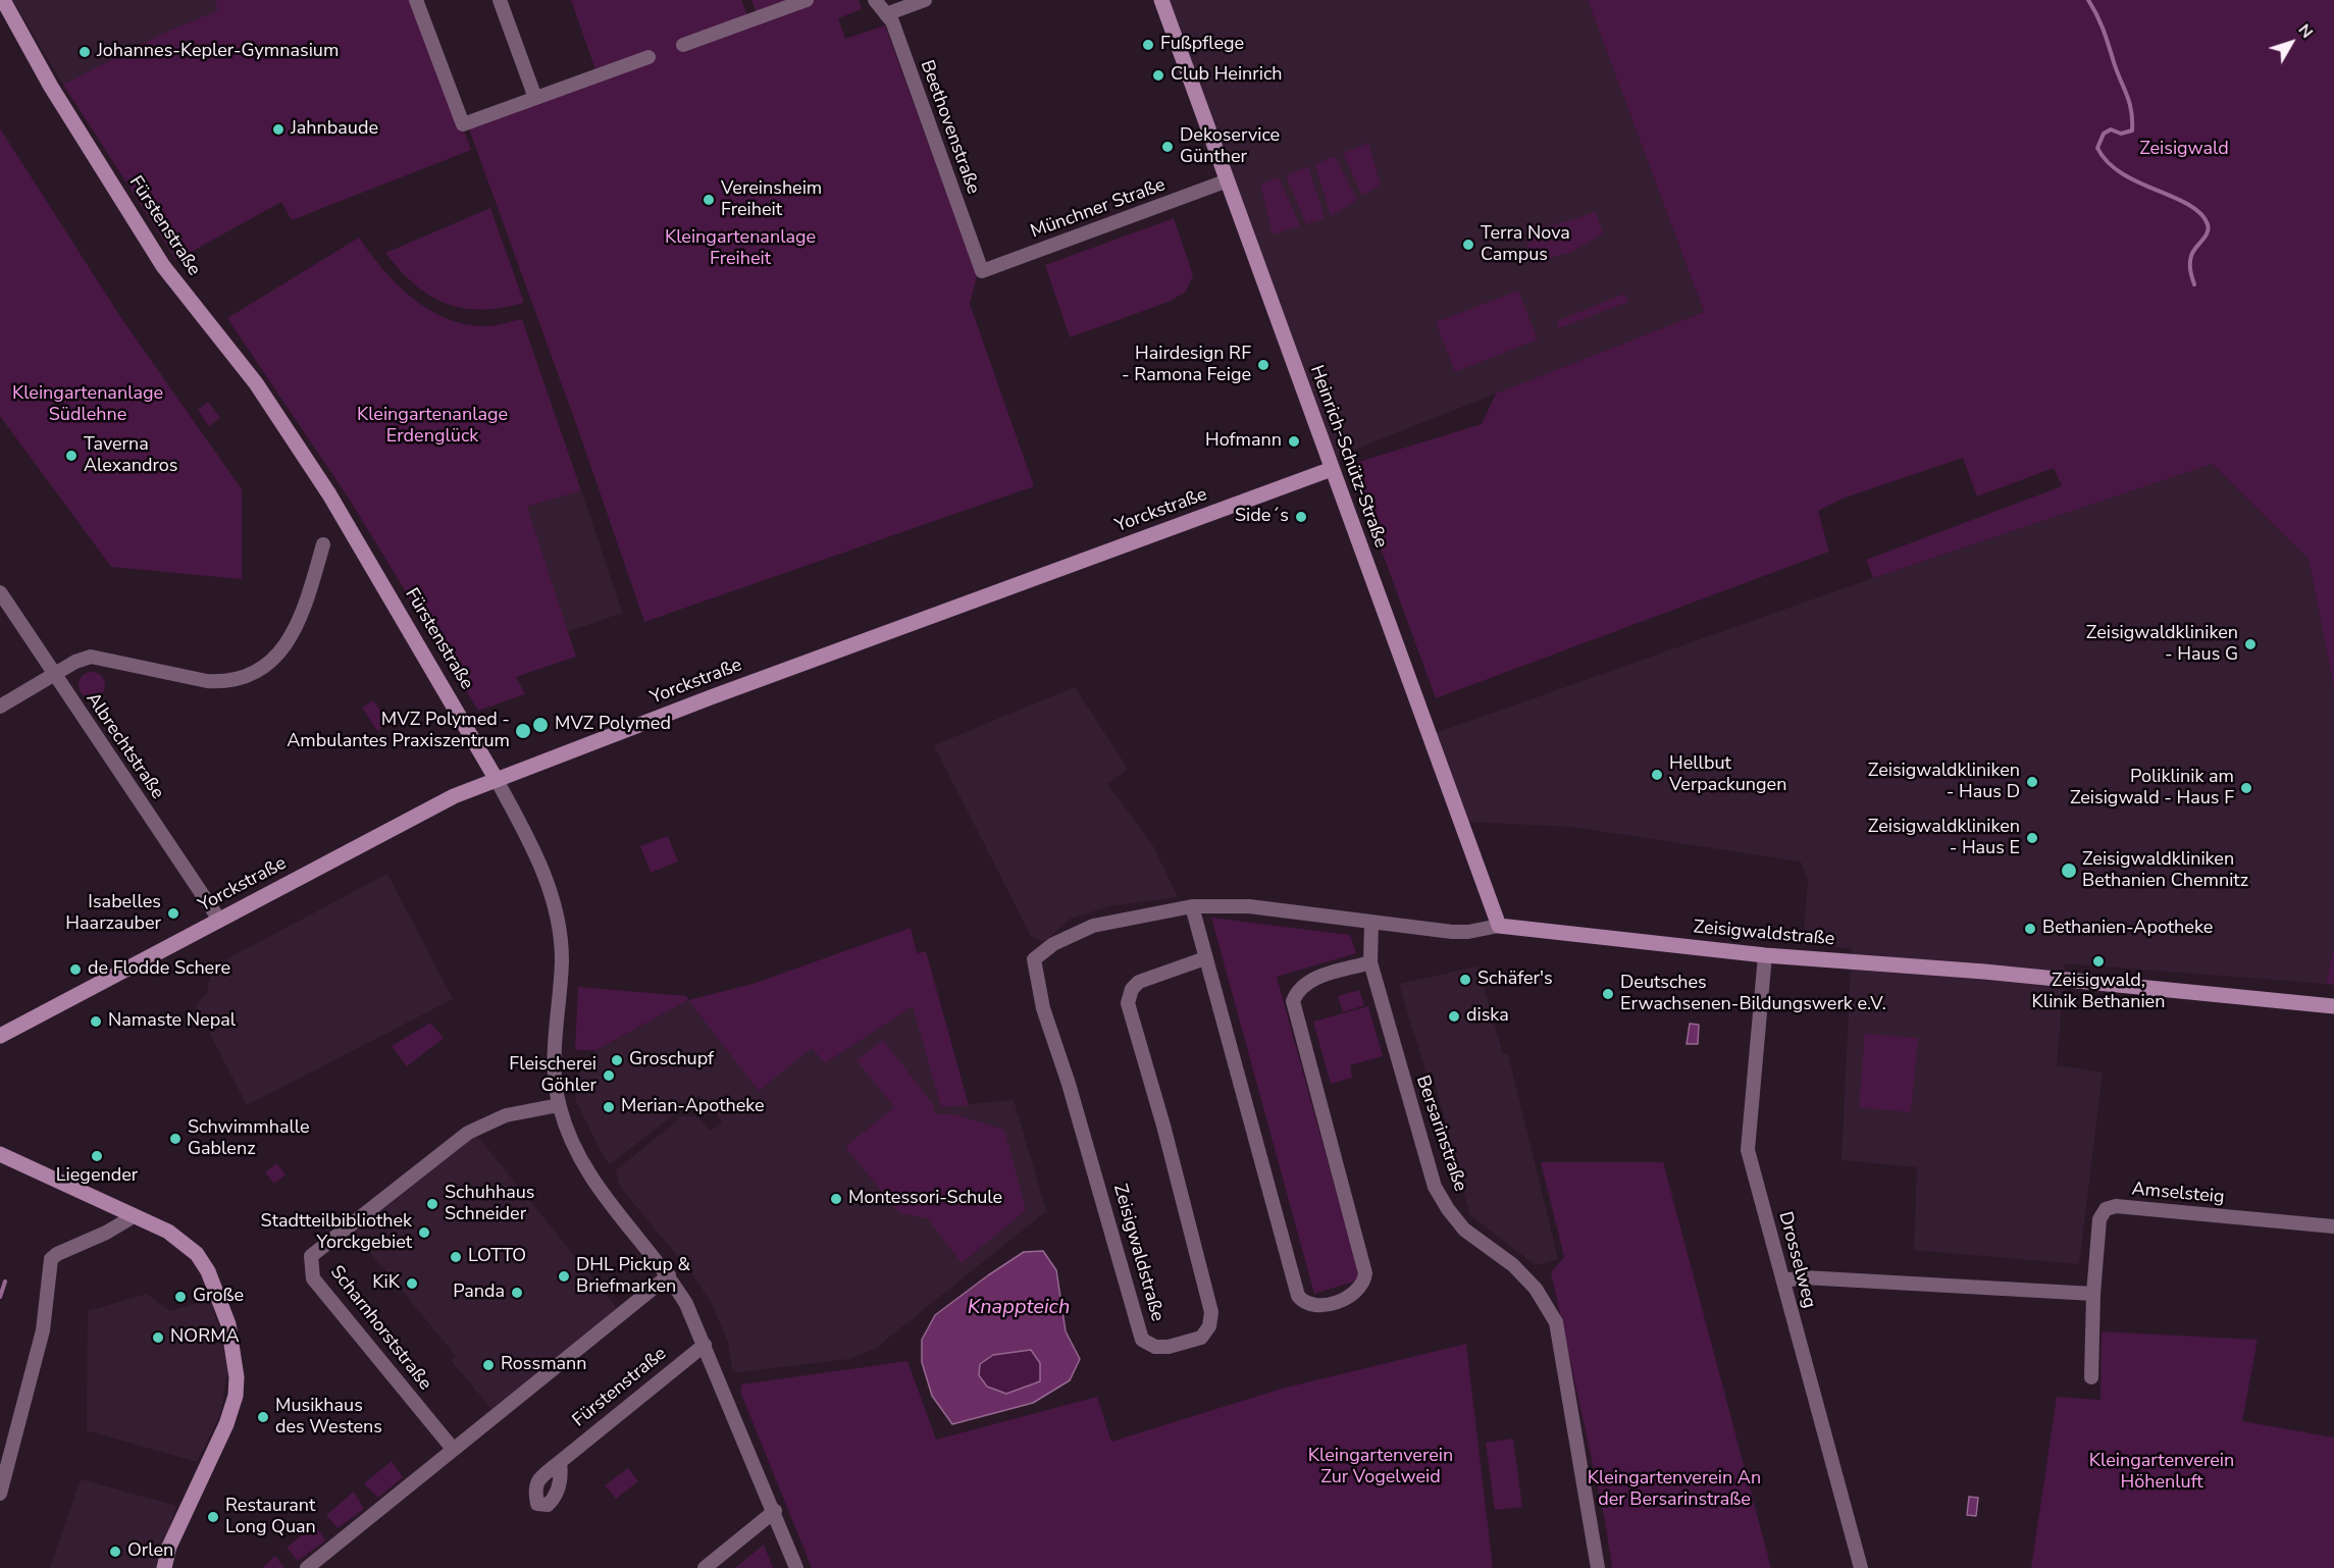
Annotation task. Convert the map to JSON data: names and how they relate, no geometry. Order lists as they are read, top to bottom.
{
  "streets": {
    "main road": [
      "Fürstenstraße",
      "Heinrich-Schütz-Straße",
      "Yorckstraße",
      "Zeisigwaldstraße"
    ],
    "street": [
      "Beethovenstraße",
      "Münchner Straße",
      "Albrechtstraße",
      "Bersarinstraße",
      "Amselsteig",
      "Drosselweg",
      "Scharnhorststraße"
    ]
  },
  "crossings": [
    ["Beethovenstraße", "Münchner Straße"],
    ["Münchner Straße", "Heinrich-Schütz-Straße"],
    ["Fürstenstraße", "Yorckstraße"],
    ["Fürstenstraße", "Scharnhorststraße"],
    ["Heinrich-Schütz-Straße", "Yorckstraße"],
    ["Heinrich-Schütz-Straße", "Zeisigwaldstraße"],
    ["Yorckstraße", "Albrechtstraße"],
    ["Zeisigwaldstraße", "Bersarinstraße"],
    ["Zeisigwaldstraße", "Drosselweg"]
  ],
  "water": ["Knappteich"],
  "parks": [
    "Zeisigwald",
    "Kleingartenanlage Freiheit",
    "Kleingartenanlage Südlehne",
    "Kleingartenanlage Erdenglück",
    "Kleingartenverein Zur Vogelweid",
    "Kleingartenverein Höhenluft",
    "Kleingartenverein An der Bersarinstraße"
  ],
  "places": [
    "Fußpflege",
    "Johannes-Kepler-Gymnasium",
    "Club Heinrich",
    "Jahnbaude",
    "Dekoservice Günther",
    "Vereinsheim Freiheit",
    "Terra Nova Campus",
    "Hairdesign RF - Ramona Feige",
    "Hofmann",
    "Taverna Alexandros",
    "Side´s",
    "Zeisigwaldkliniken - Haus G",
    "MVZ Polymed",
    "MVZ Polymed - Ambulantes Praxiszentrum",
    "Hellbut Verpackungen",
    "Zeisigwaldkliniken - Haus D",
    "Poliklinik am Zeisigwald - Haus F",
    "Zeisigwaldkliniken - Haus E",
    "Zeisigwaldkliniken Bethanien Chemnitz",
    "Isabelles Haarzauber",
    "Bethanien-Apotheke",
    "Zeisigwald, Klinik Bethanien",
    "de Flodde Schere",
    "Schäfer's",
    "Deutsches Erwachsenen-Bildungswerk e.V.",
    "diska",
    "Namaste Nepal",
    "Groschupf",
    "Fleischerei Göhler",
    "Merian-Apotheke",
    "Schwimmhalle Gablenz",
    "Liegender",
    "Montessori-Schule",
    "Schuhhaus Schneider",
    "Stadtteilbibliothek Yorckgebiet",
    "LOTTO",
    "DHL Pickup & Briefmarken",
    "KiK",
    "Panda",
    "Große",
    "NORMA",
    "Rossmann",
    "Musikhaus des Westens",
    "Restaurant Long Quan",
    "Orlen"
  ],
  "north": "top right"
}
